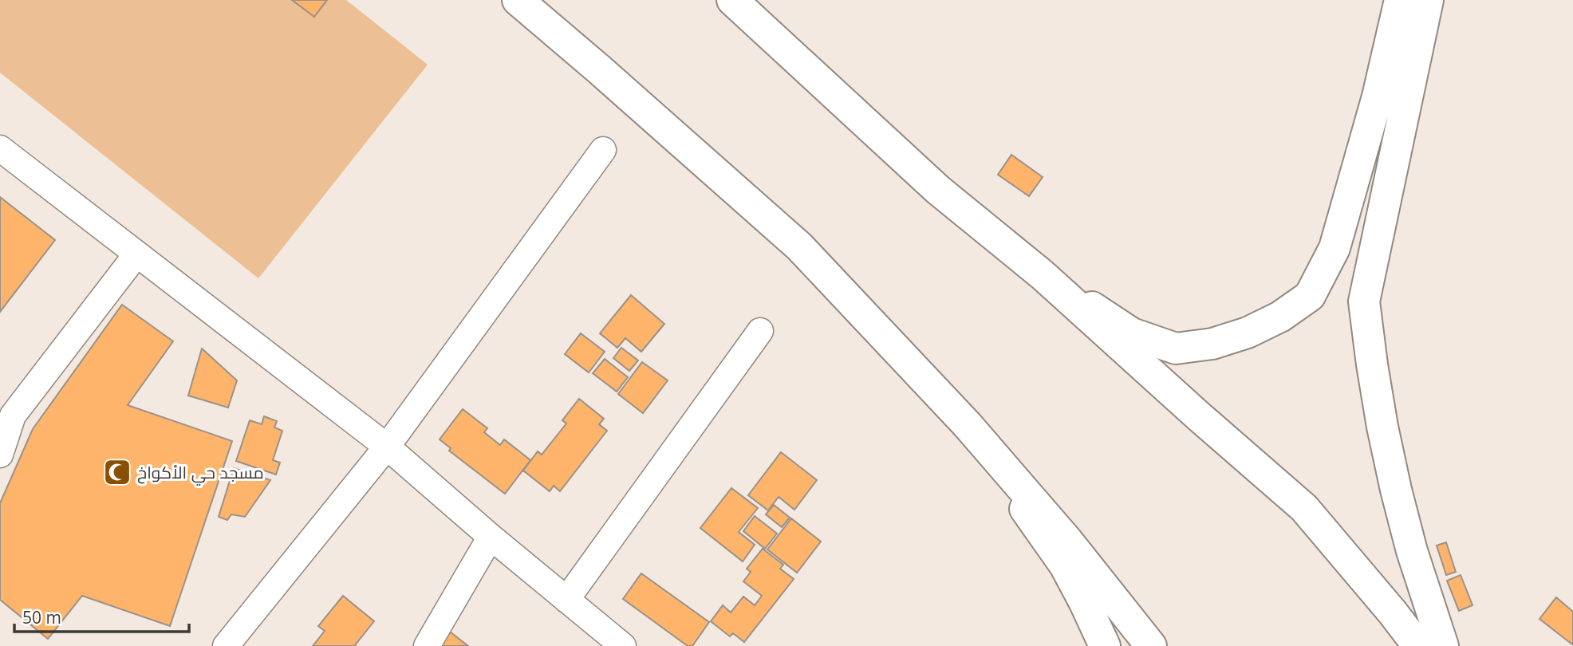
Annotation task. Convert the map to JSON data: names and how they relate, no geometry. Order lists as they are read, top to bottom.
{
  "places": {
    "mosque": ["مسجد حي الأكواخ"]
  },
  "scale_bar": "50 m"
}
